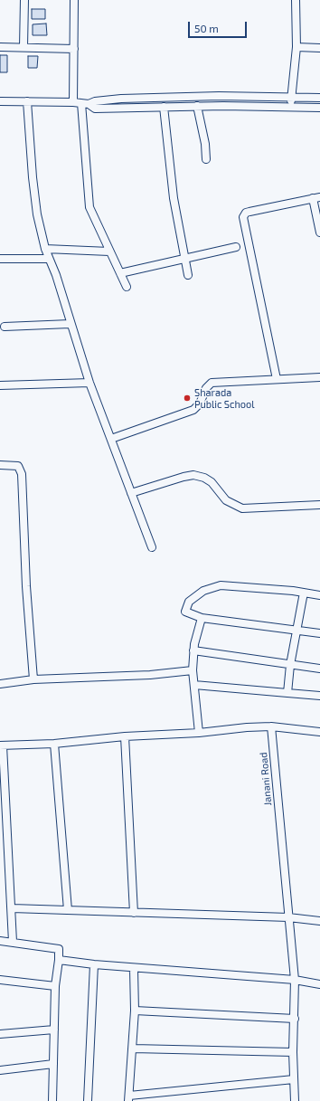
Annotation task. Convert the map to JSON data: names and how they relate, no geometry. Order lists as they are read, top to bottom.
{
  "streets": {
    "street": ["Janani Road"]
  },
  "places": ["Sharada Public School"],
  "scale_bar": "50 m"
}
